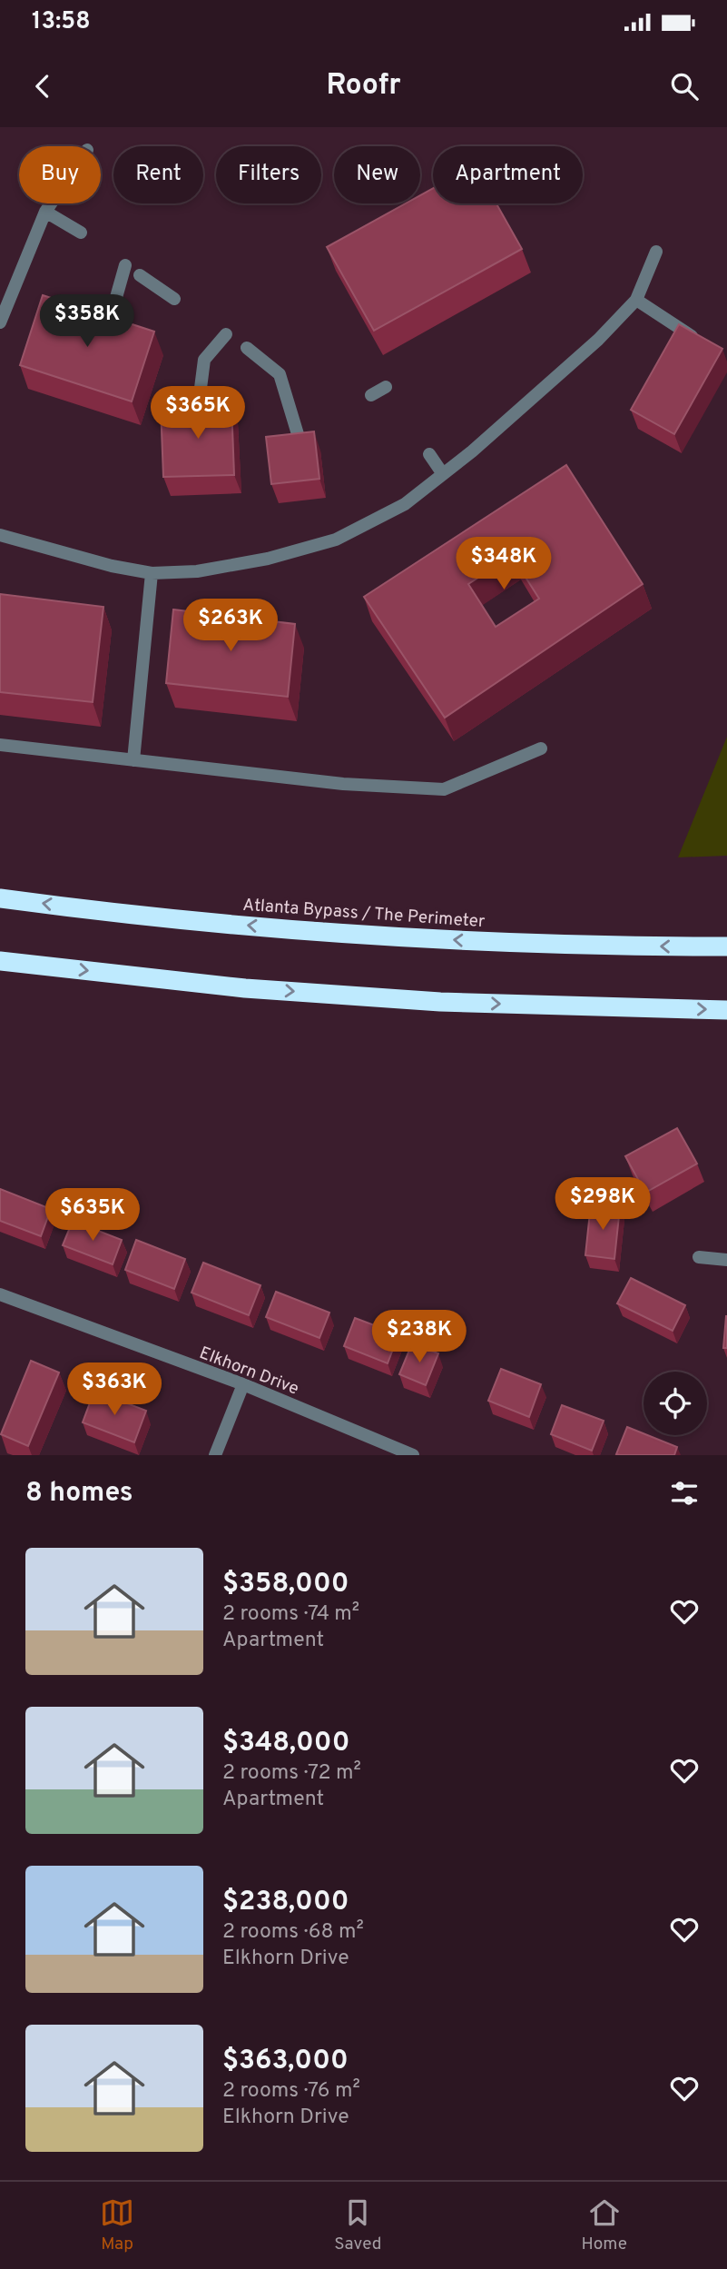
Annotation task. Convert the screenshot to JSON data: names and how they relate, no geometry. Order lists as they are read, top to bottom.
{
  "streets": {
    "highway": ["Atlanta Bypass / The Perimeter"],
    "street": ["Elkhorn Drive"]
  },
  "page": {
    "status": "13:58",
    "header": "Roofr",
    "chip": [
      "Buy",
      "Rent",
      "Filters",
      "New",
      "Apartment"
    ],
    "price": [
      "$358K",
      "$365K",
      "$348K",
      "$263K",
      "$298K",
      "$635K",
      "$238K",
      "$363K"
    ],
    "heading": "8 homes",
    "list": [
      {
        "name": "$358,000",
        "note": "2 rooms · 74 m² · Apartment"
      },
      {
        "name": "$348,000",
        "note": "2 rooms · 72 m² · Apartment"
      },
      {
        "name": "$238,000",
        "note": "2 rooms · 68 m² · Elkhorn Drive"
      },
      {
        "name": "$363,000",
        "note": "2 rooms · 76 m² · Elkhorn Drive"
      }
    ],
    "tabs": ["Map", "Saved", "Home"]
  }
}
